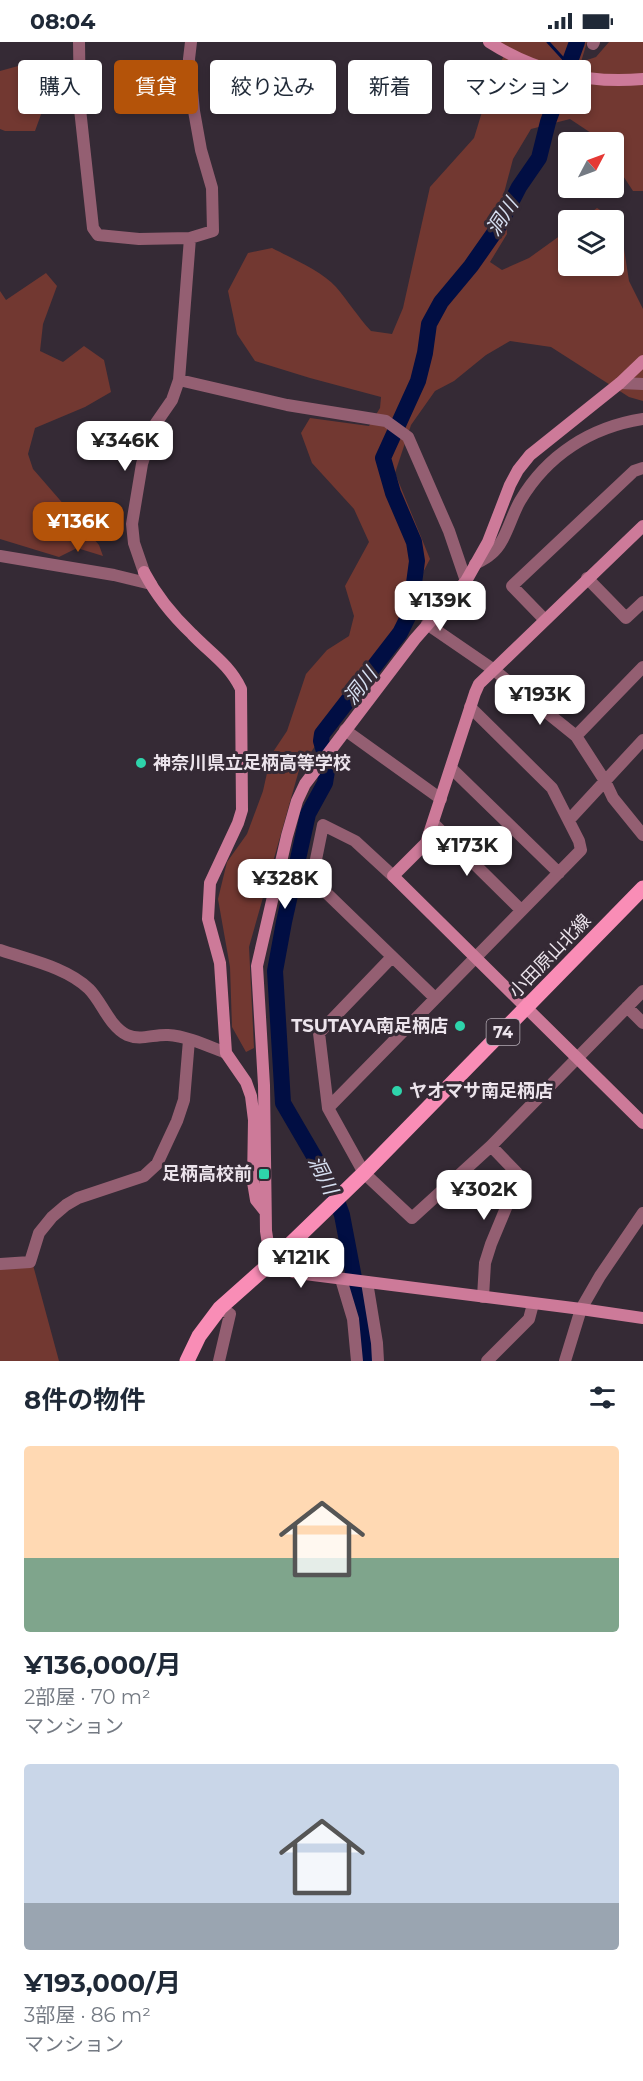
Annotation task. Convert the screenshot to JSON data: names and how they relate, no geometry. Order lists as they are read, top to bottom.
{
  "streets": {
    "main road": ["小田原山北線", "74"]
  },
  "water": ["洞川"],
  "places": {
    "other": ["神奈川県立足柄高等学校", "TSUTAYA南足柄店", "ヤオマサ南足柄店"],
    "transit": ["足柄高校前"]
  },
  "north": "top right",
  "page": {
    "status": "08:04",
    "chip": [
      "購入",
      "賃貸",
      "絞り込み",
      "新着",
      "マンション"
    ],
    "price": [
      "¥346K",
      "¥136K",
      "¥139K",
      "¥193K",
      "¥173K",
      "¥328K",
      "¥302K",
      "¥121K"
    ],
    "heading": "8件の物件",
    "list": [
      {
        "name": "¥136,000/月",
        "note": "2部屋 · 70 m² · マンション"
      },
      {
        "name": "¥193,000/月",
        "note": "3部屋 · 86 m² · マンション"
      }
    ]
  }
}
